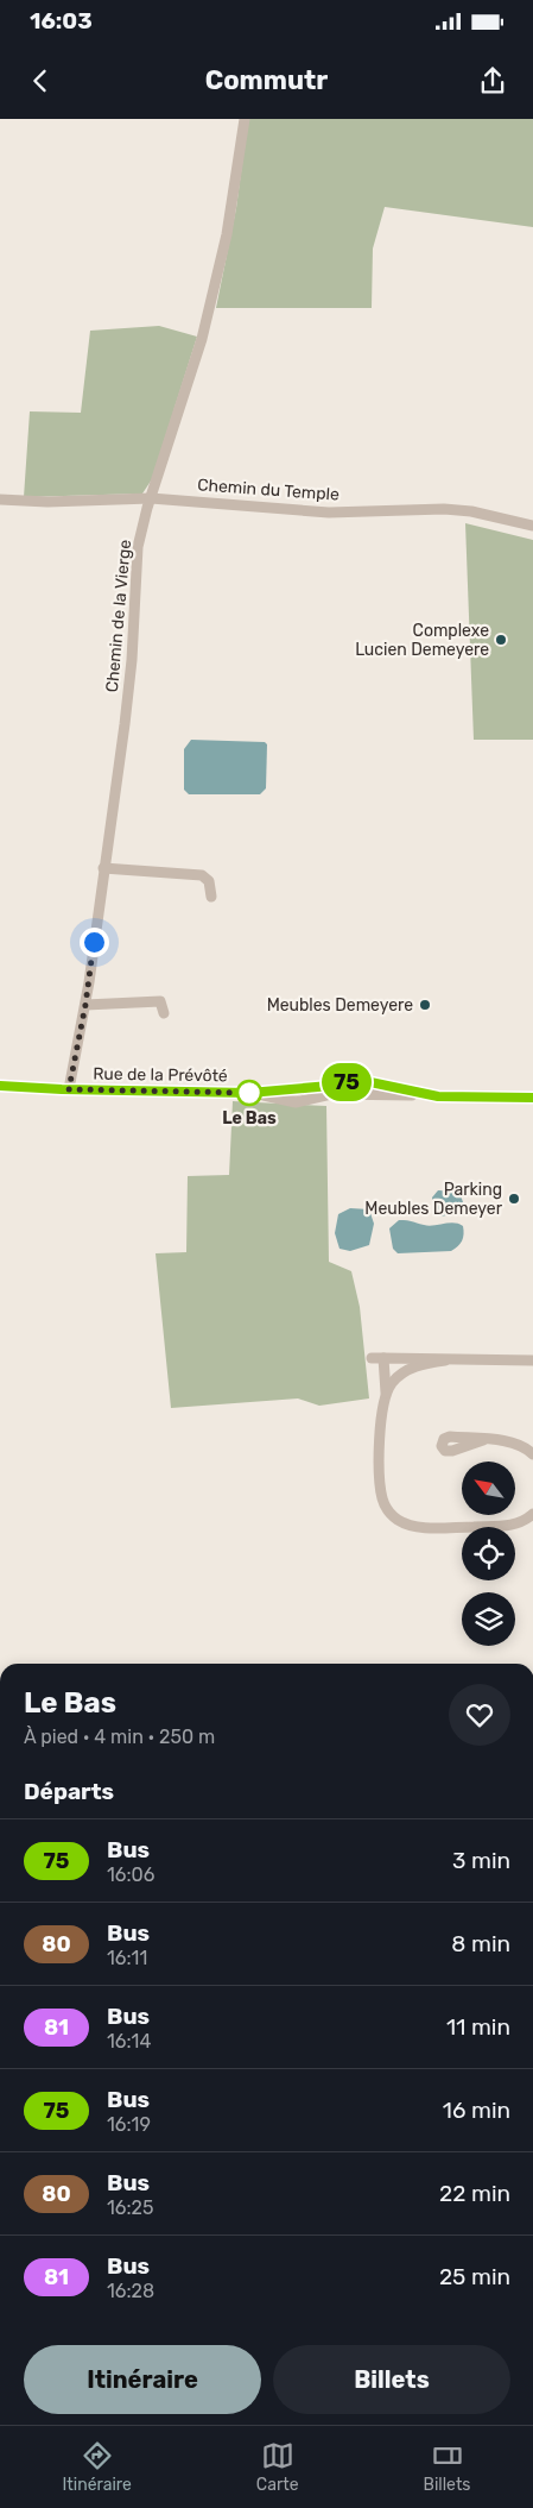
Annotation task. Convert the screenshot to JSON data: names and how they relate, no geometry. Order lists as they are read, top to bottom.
{
  "streets": {
    "street": ["Chemin du Temple", "Chemin de la Vierge", "Rue de la Prévôté"]
  },
  "crossings": [
    ["Chemin du Temple", "Chemin de la Vierge"],
    ["Chemin de la Vierge", "Rue de la Prévôté"]
  ],
  "places": [
    "Complexe Lucien Demeyere",
    "Meubles Demeyere",
    "Le Bas",
    "Parking Meubles Demeyer"
  ],
  "lines": ["bus line 75"],
  "north": "top left",
  "page": {
    "status": "16:03",
    "header": "Commutr",
    "on_map": "75",
    "heading": [
      ["Le Bas", "À pied · 4 min · 250 m"],
      "Départs"
    ],
    "list": [
      {
        "mark": "75",
        "name": "Bus",
        "note": "16:06",
        "value": "3 min"
      },
      {
        "mark": "80",
        "name": "Bus",
        "note": "16:11",
        "value": "8 min"
      },
      {
        "mark": "81",
        "name": "Bus",
        "note": "16:14",
        "value": "11 min"
      },
      {
        "mark": "75",
        "name": "Bus",
        "note": "16:19",
        "value": "16 min"
      },
      {
        "mark": "80",
        "name": "Bus",
        "note": "16:25",
        "value": "22 min"
      },
      {
        "mark": "81",
        "name": "Bus",
        "note": "16:28",
        "value": "25 min"
      }
    ],
    "buttons": ["Itinéraire", "Billets"],
    "tabs": ["Itinéraire", "Carte", "Billets"]
  }
}
